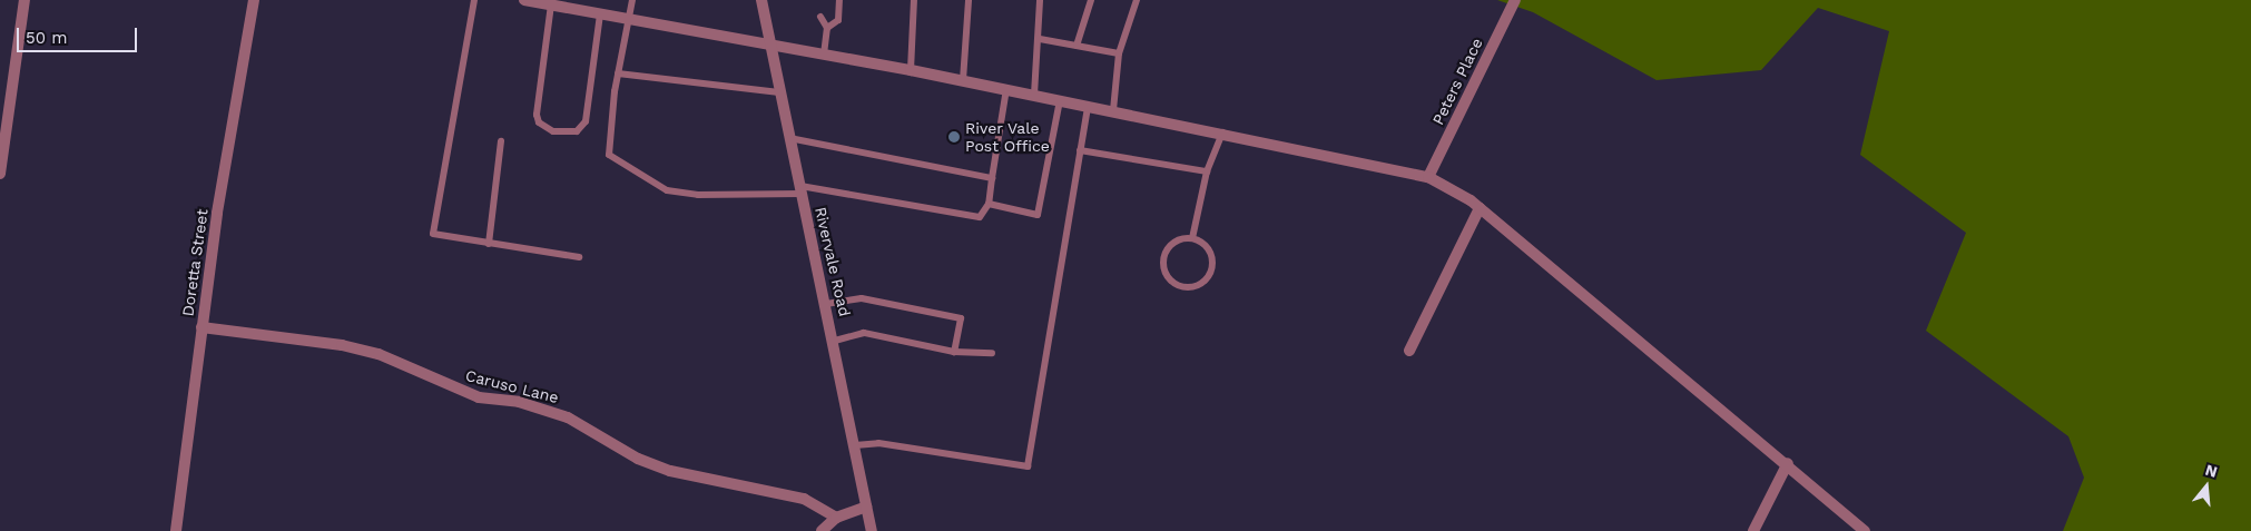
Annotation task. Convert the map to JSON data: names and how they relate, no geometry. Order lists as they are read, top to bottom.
{
  "streets": {
    "street": [
      "Peters Place",
      "Rivervale Road",
      "Doretta Street",
      "Caruso Lane"
    ]
  },
  "crossings": [
    ["Doretta Street", "Caruso Lane"]
  ],
  "places": ["River Vale Post Office"],
  "scale_bar": "50 m",
  "north": "top"
}
